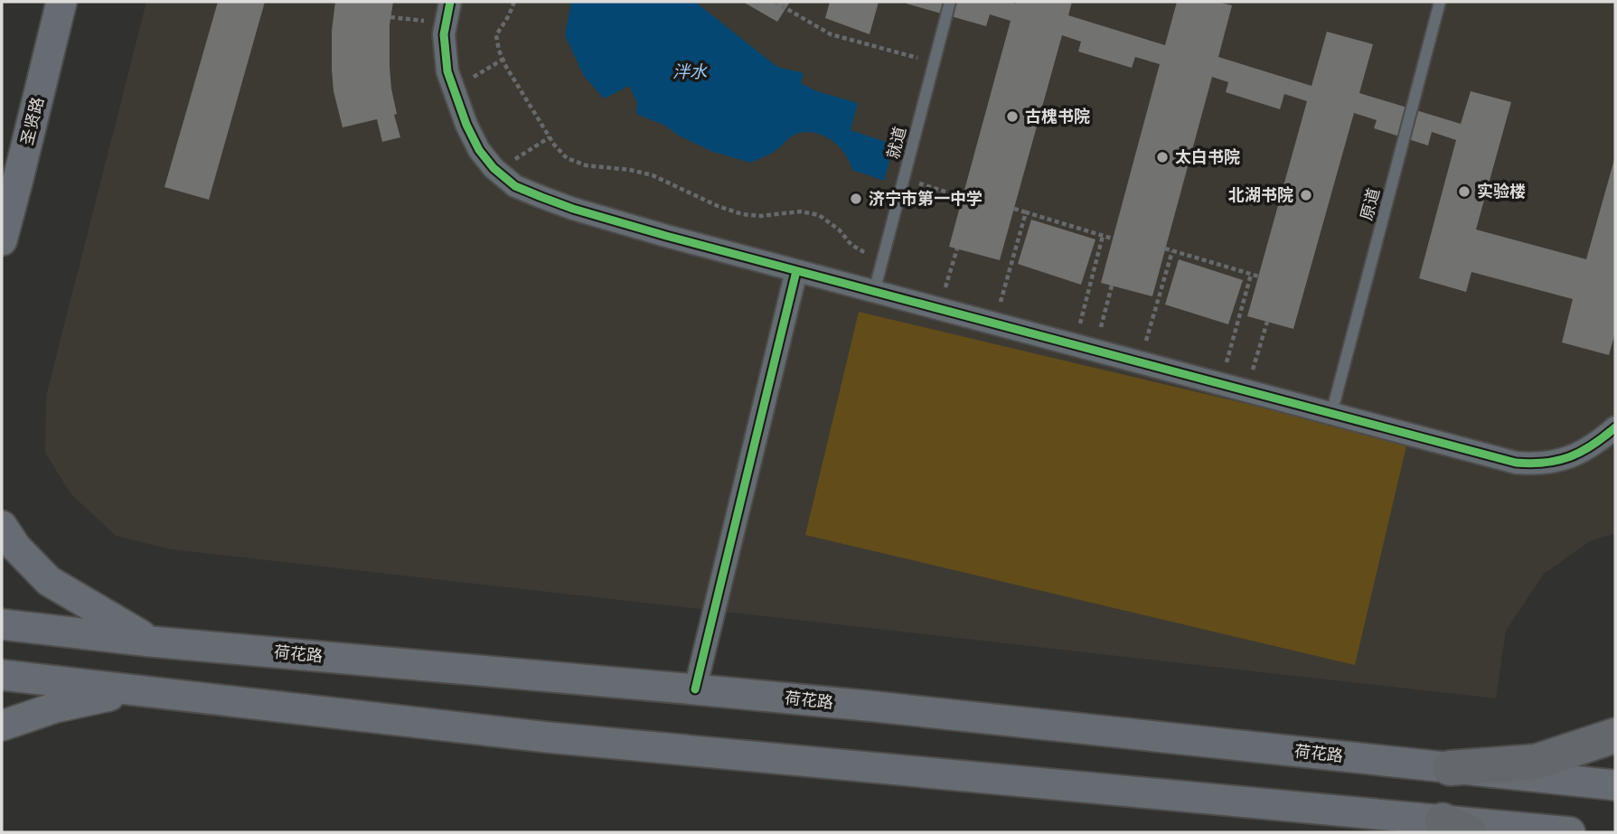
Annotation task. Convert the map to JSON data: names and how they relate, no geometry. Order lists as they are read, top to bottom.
{
  "streets": {
    "main road": ["圣贤路", "荷花路"],
    "lane": ["就道", "原道"]
  },
  "water": ["泮水"],
  "places": [
    "古槐书院",
    "太白书院",
    "实验楼",
    "北湖书院",
    "济宁市第一中学"
  ]
}
